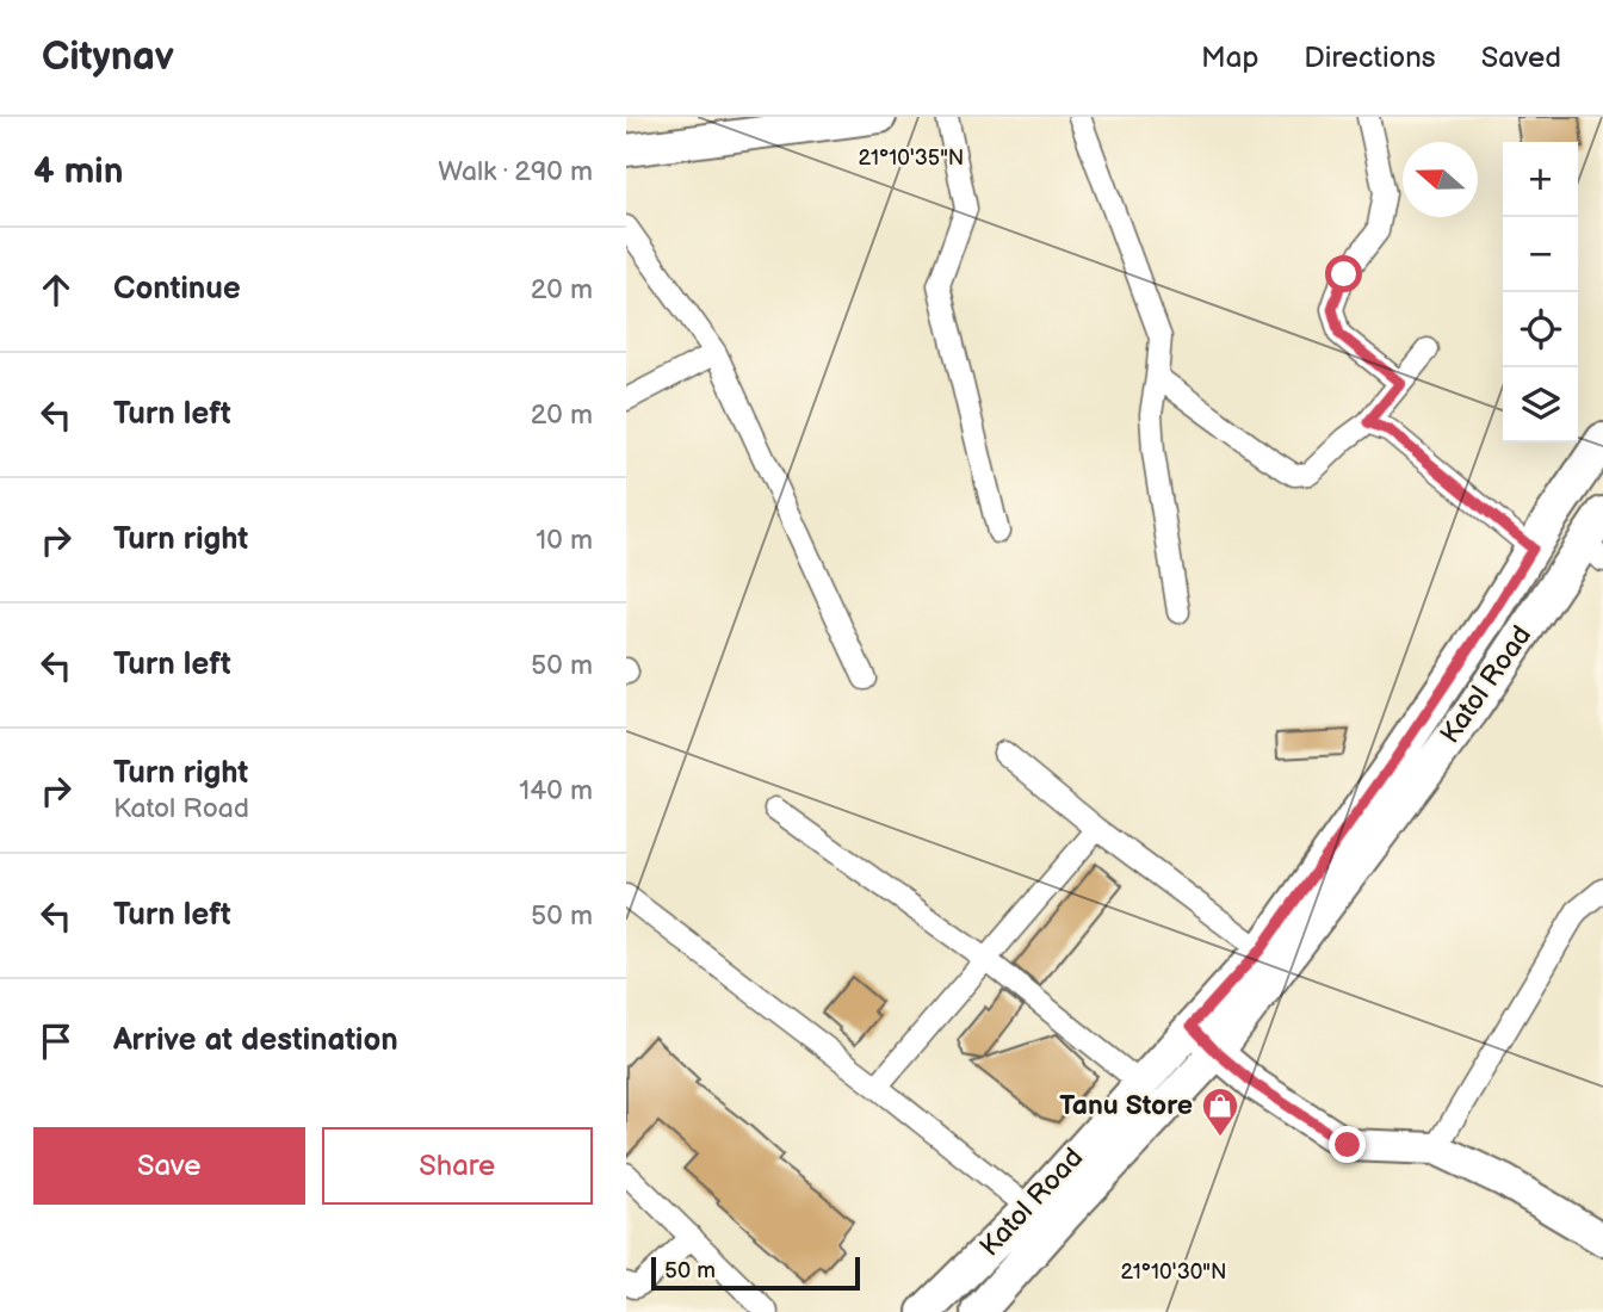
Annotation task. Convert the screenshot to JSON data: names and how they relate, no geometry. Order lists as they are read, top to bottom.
{
  "streets": {
    "main road": ["Katol Road"]
  },
  "places": {
    "shop": ["Tanu Store"]
  },
  "scale_bar": "50 m",
  "north": "left",
  "page": {
    "header": "Citynav",
    "nav": ["Map", "Directions", "Saved"],
    "heading": ["4 min", "Walk · 290 m"],
    "map_buttons": ["+", "−"],
    "list": [
      ["Continue", "20 m"],
      ["Turn left", "20 m"],
      ["Turn right", "10 m"],
      ["Turn left", "50 m"],
      ["Turn right", "Katol Road", "140 m"],
      ["Turn left", "50 m"],
      "Arrive at destination"
    ],
    "buttons": ["Save", "Share"],
    "scale": "50 m"
  },
  "coordinates": ["21°10'35\"N", "21°10'30\"N"]
}
